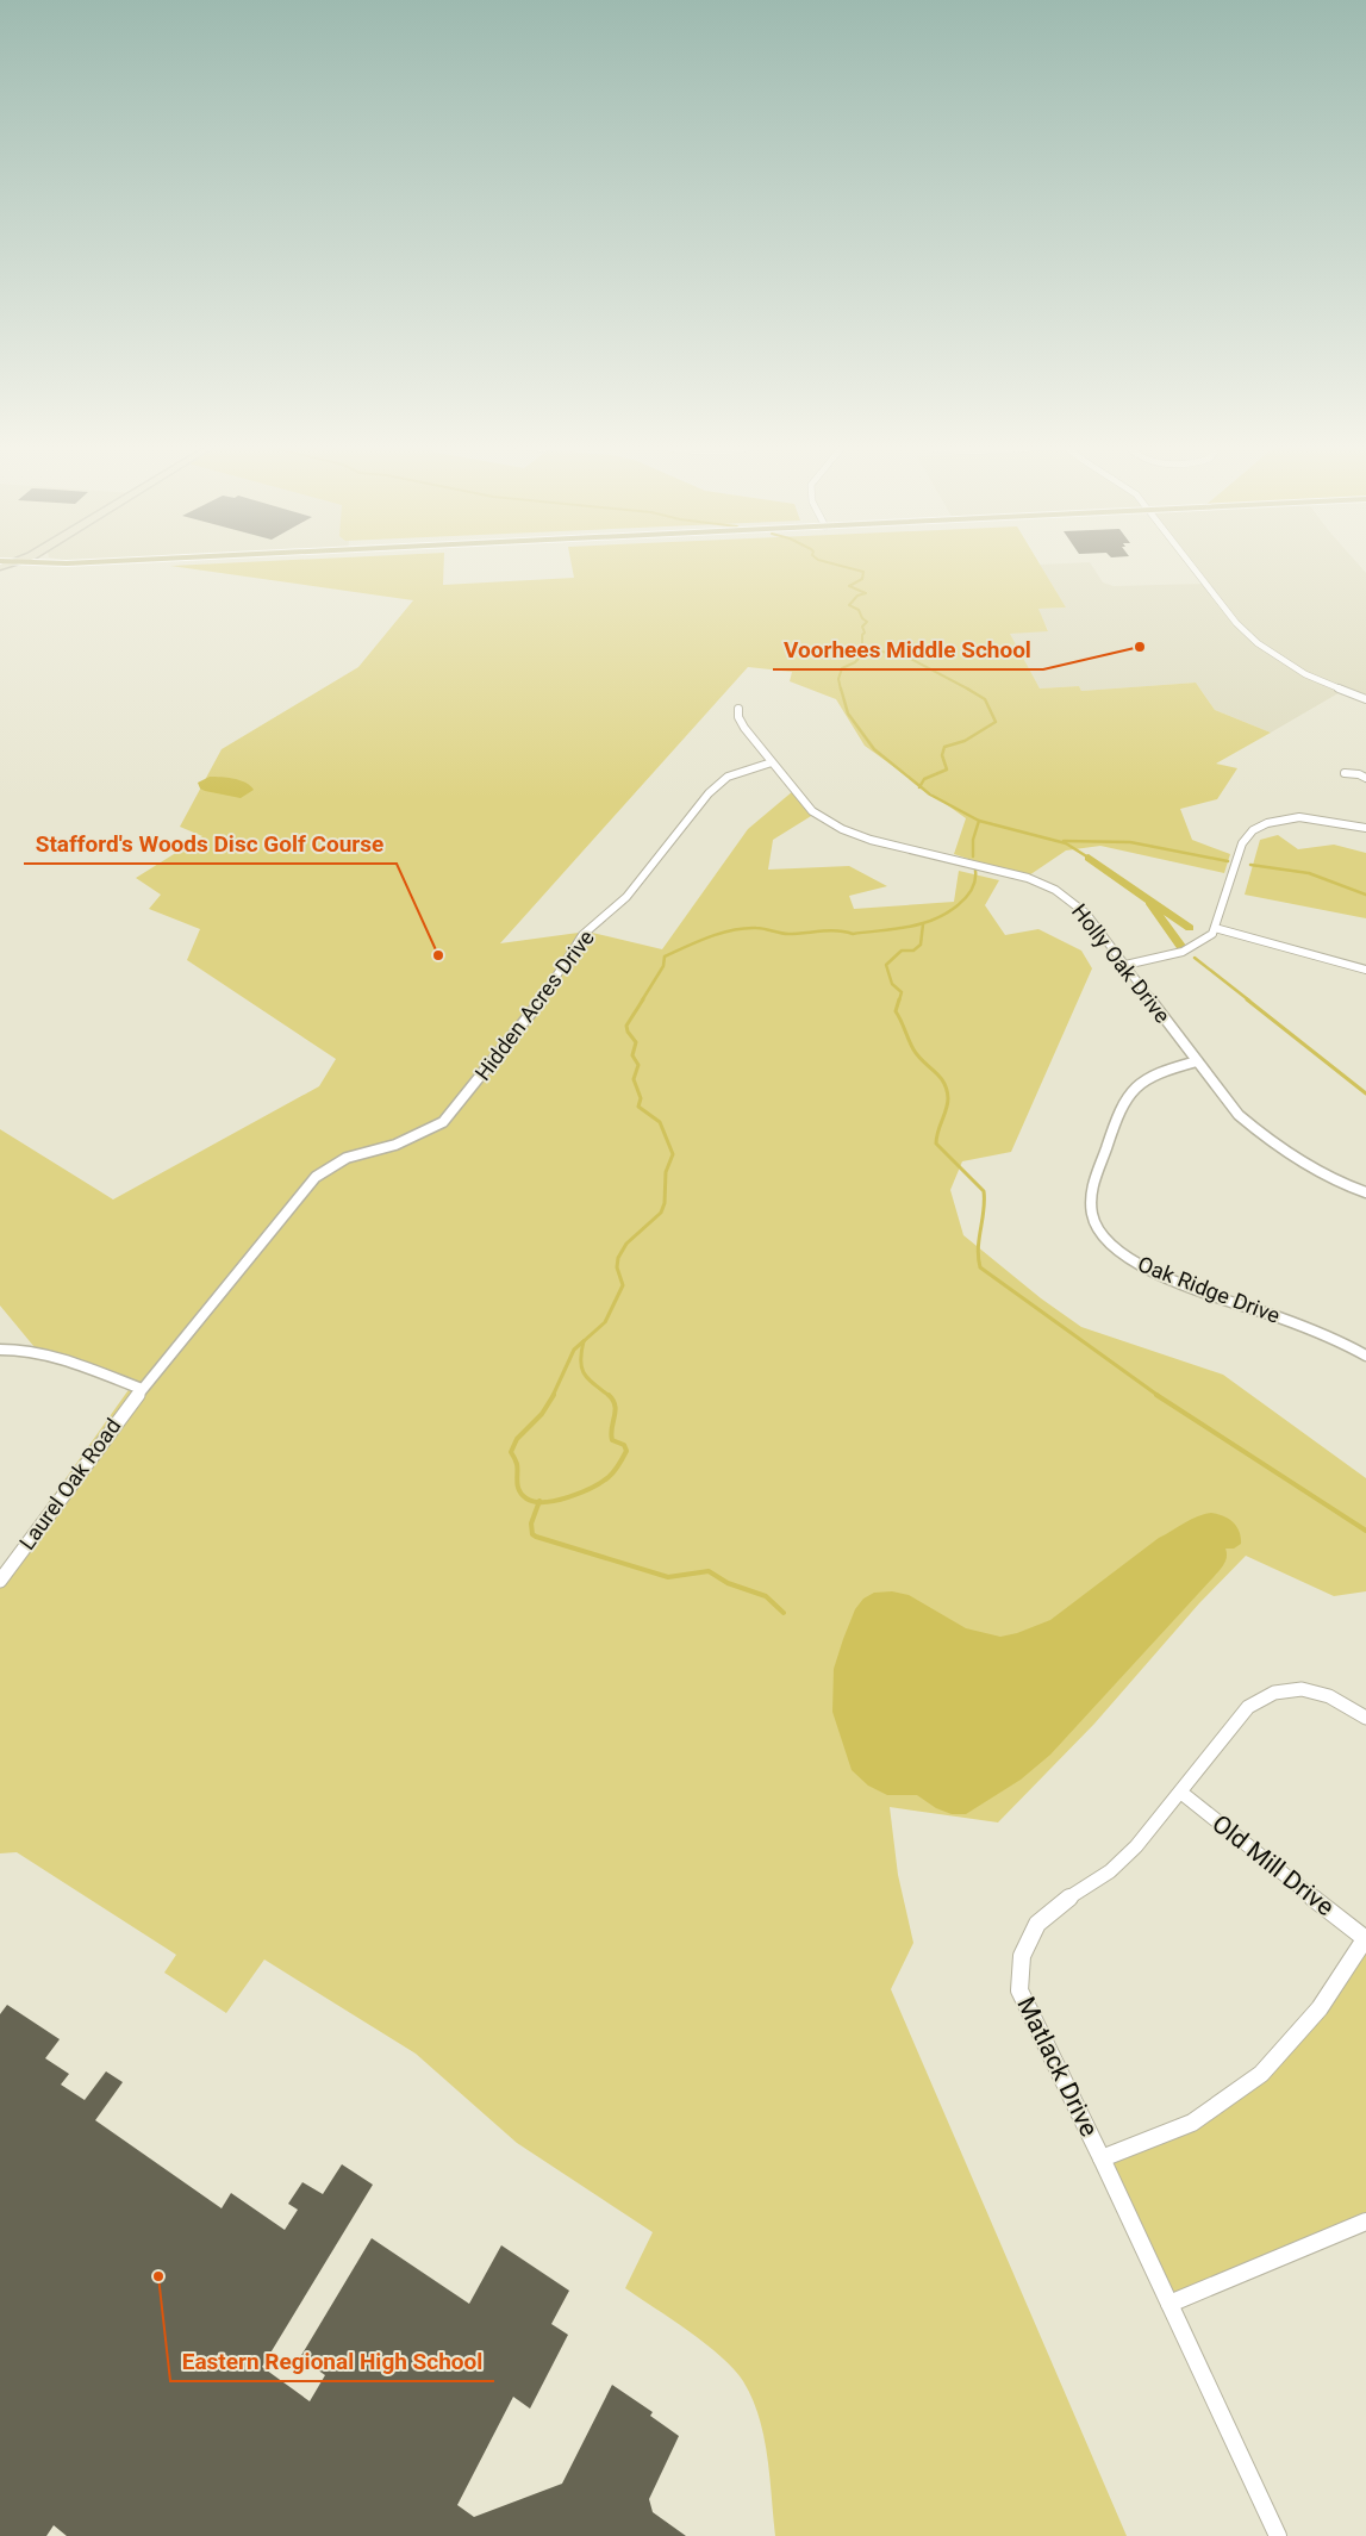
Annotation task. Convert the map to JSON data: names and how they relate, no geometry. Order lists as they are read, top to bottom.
{
  "streets": {
    "street": [
      "Holly Oak Drive",
      "Hidden Acres Drive",
      "Oak Ridge Drive",
      "Laurel Oak Road",
      "Old Mill Drive",
      "Matlack Drive"
    ]
  },
  "crossings": [
    ["Holly Oak Drive", "Hidden Acres Drive"],
    ["Holly Oak Drive", "Oak Ridge Drive"],
    ["Hidden Acres Drive", "Laurel Oak Road"],
    ["Old Mill Drive", "Matlack Drive"]
  ],
  "places": ["Voorhees Middle School", "Stafford's Woods Disc Golf Course", "Eastern Regional High School"]
}
